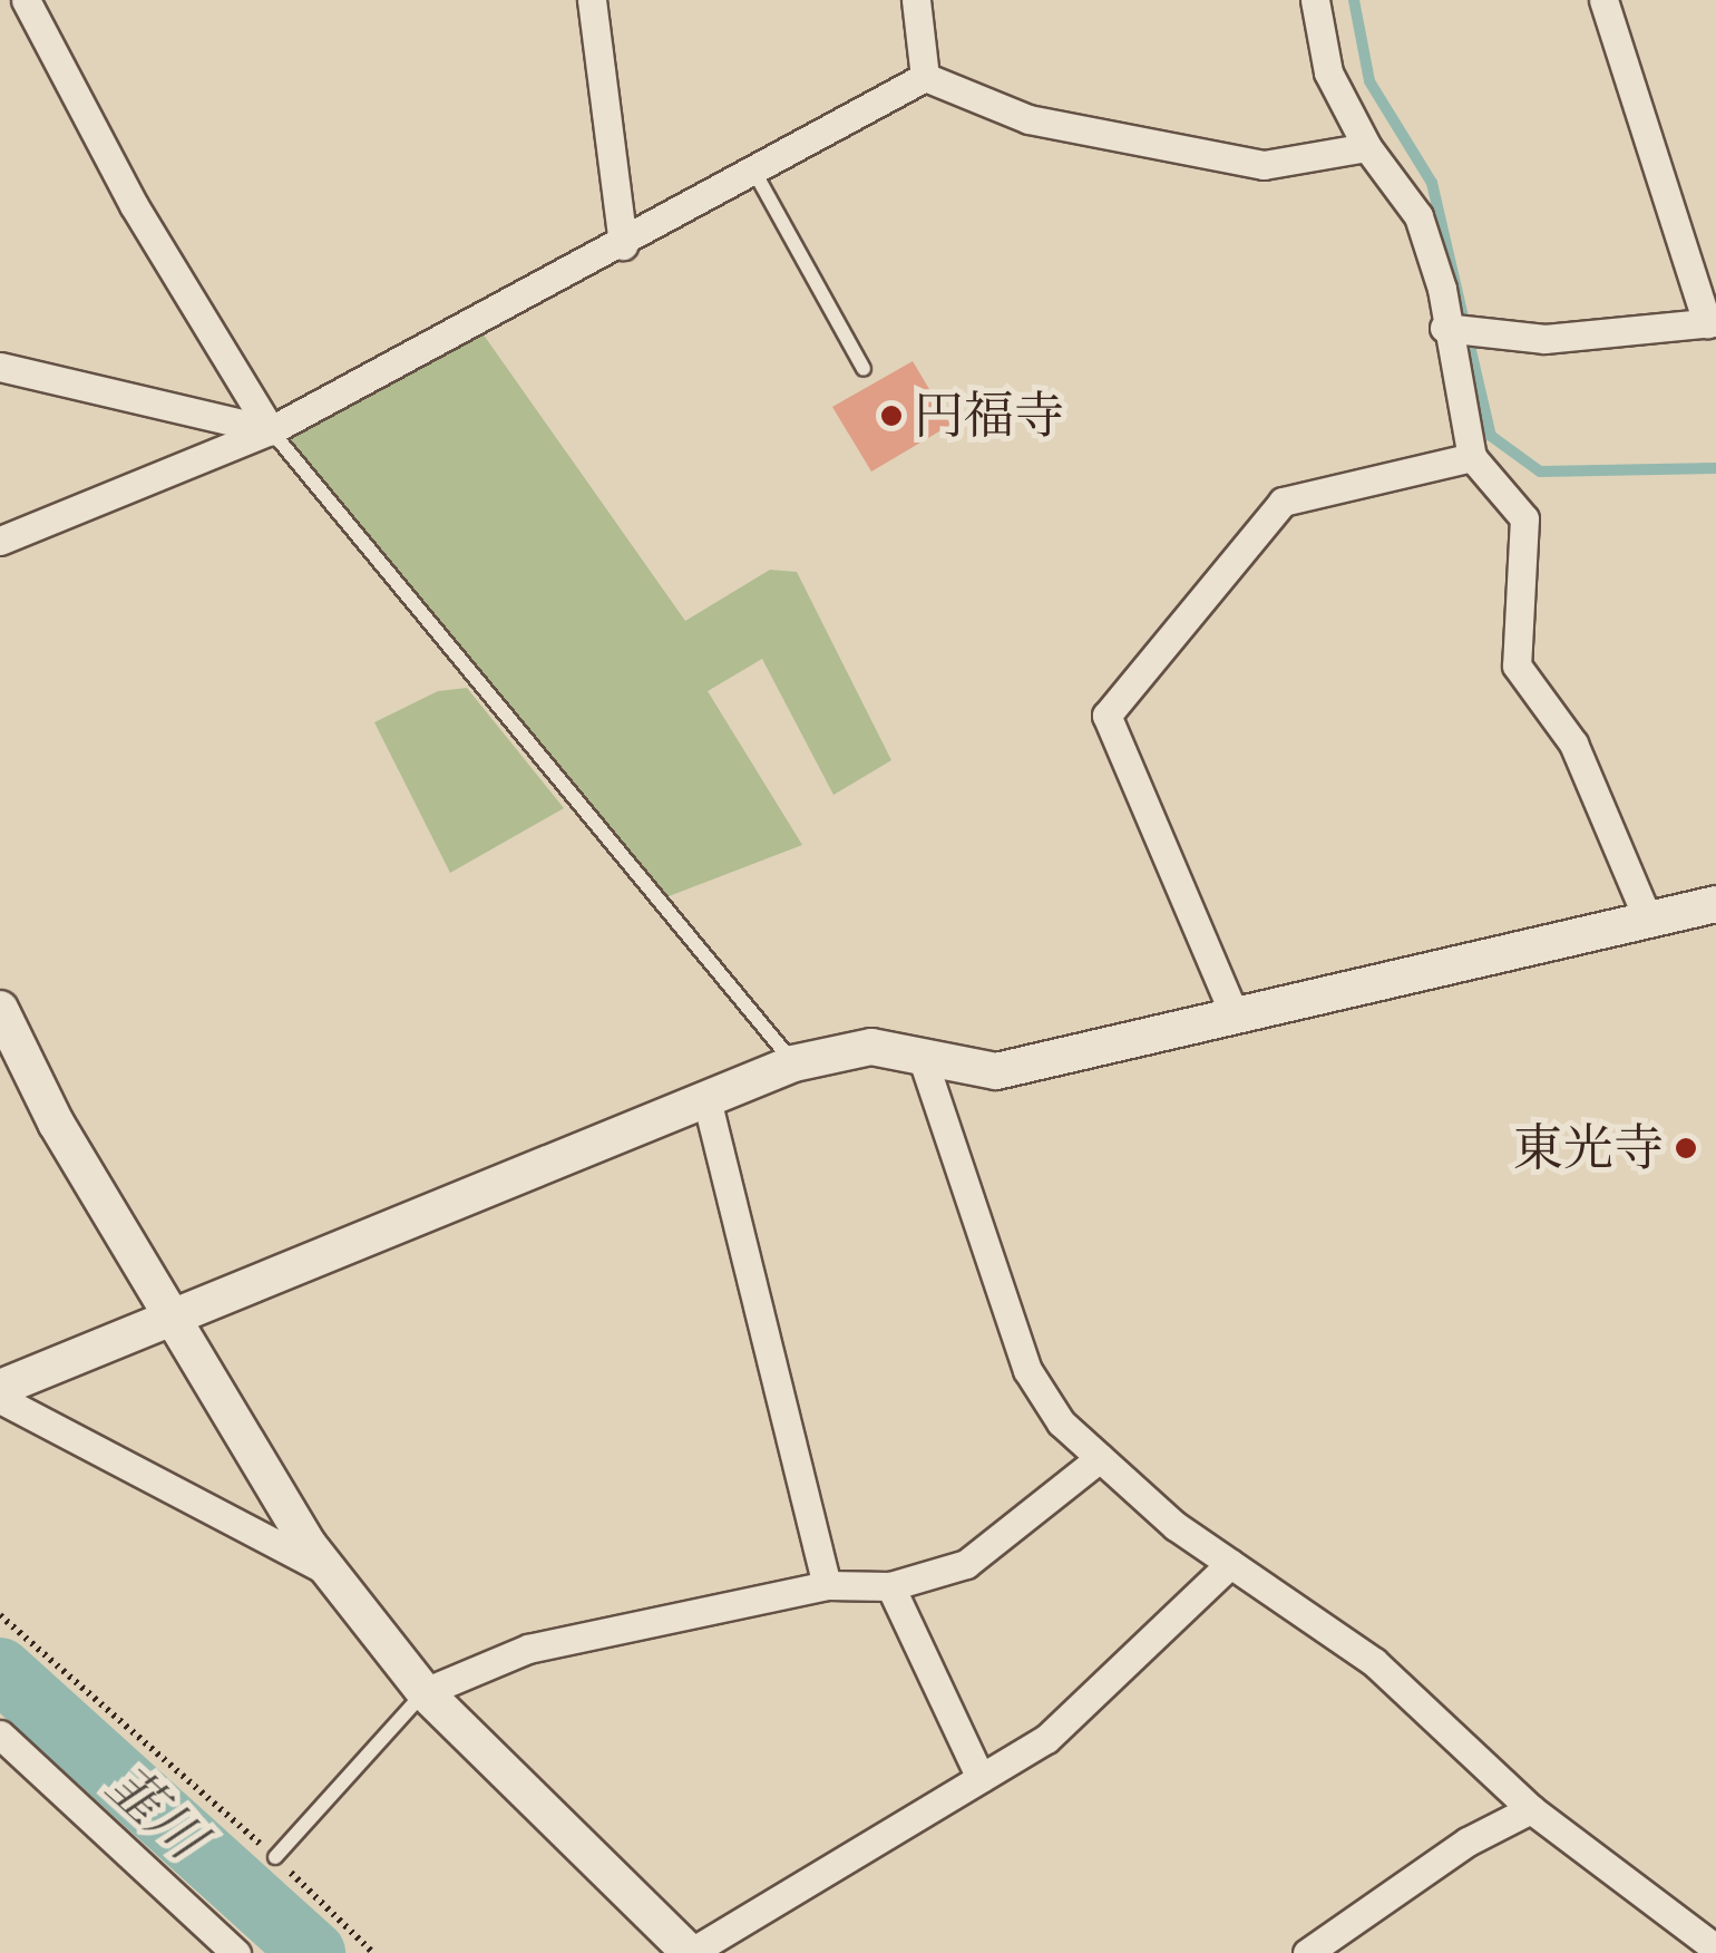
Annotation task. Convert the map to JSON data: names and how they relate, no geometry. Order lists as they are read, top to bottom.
{
  "water": ["韮川"],
  "places": ["円福寺", "東光寺"]
}
